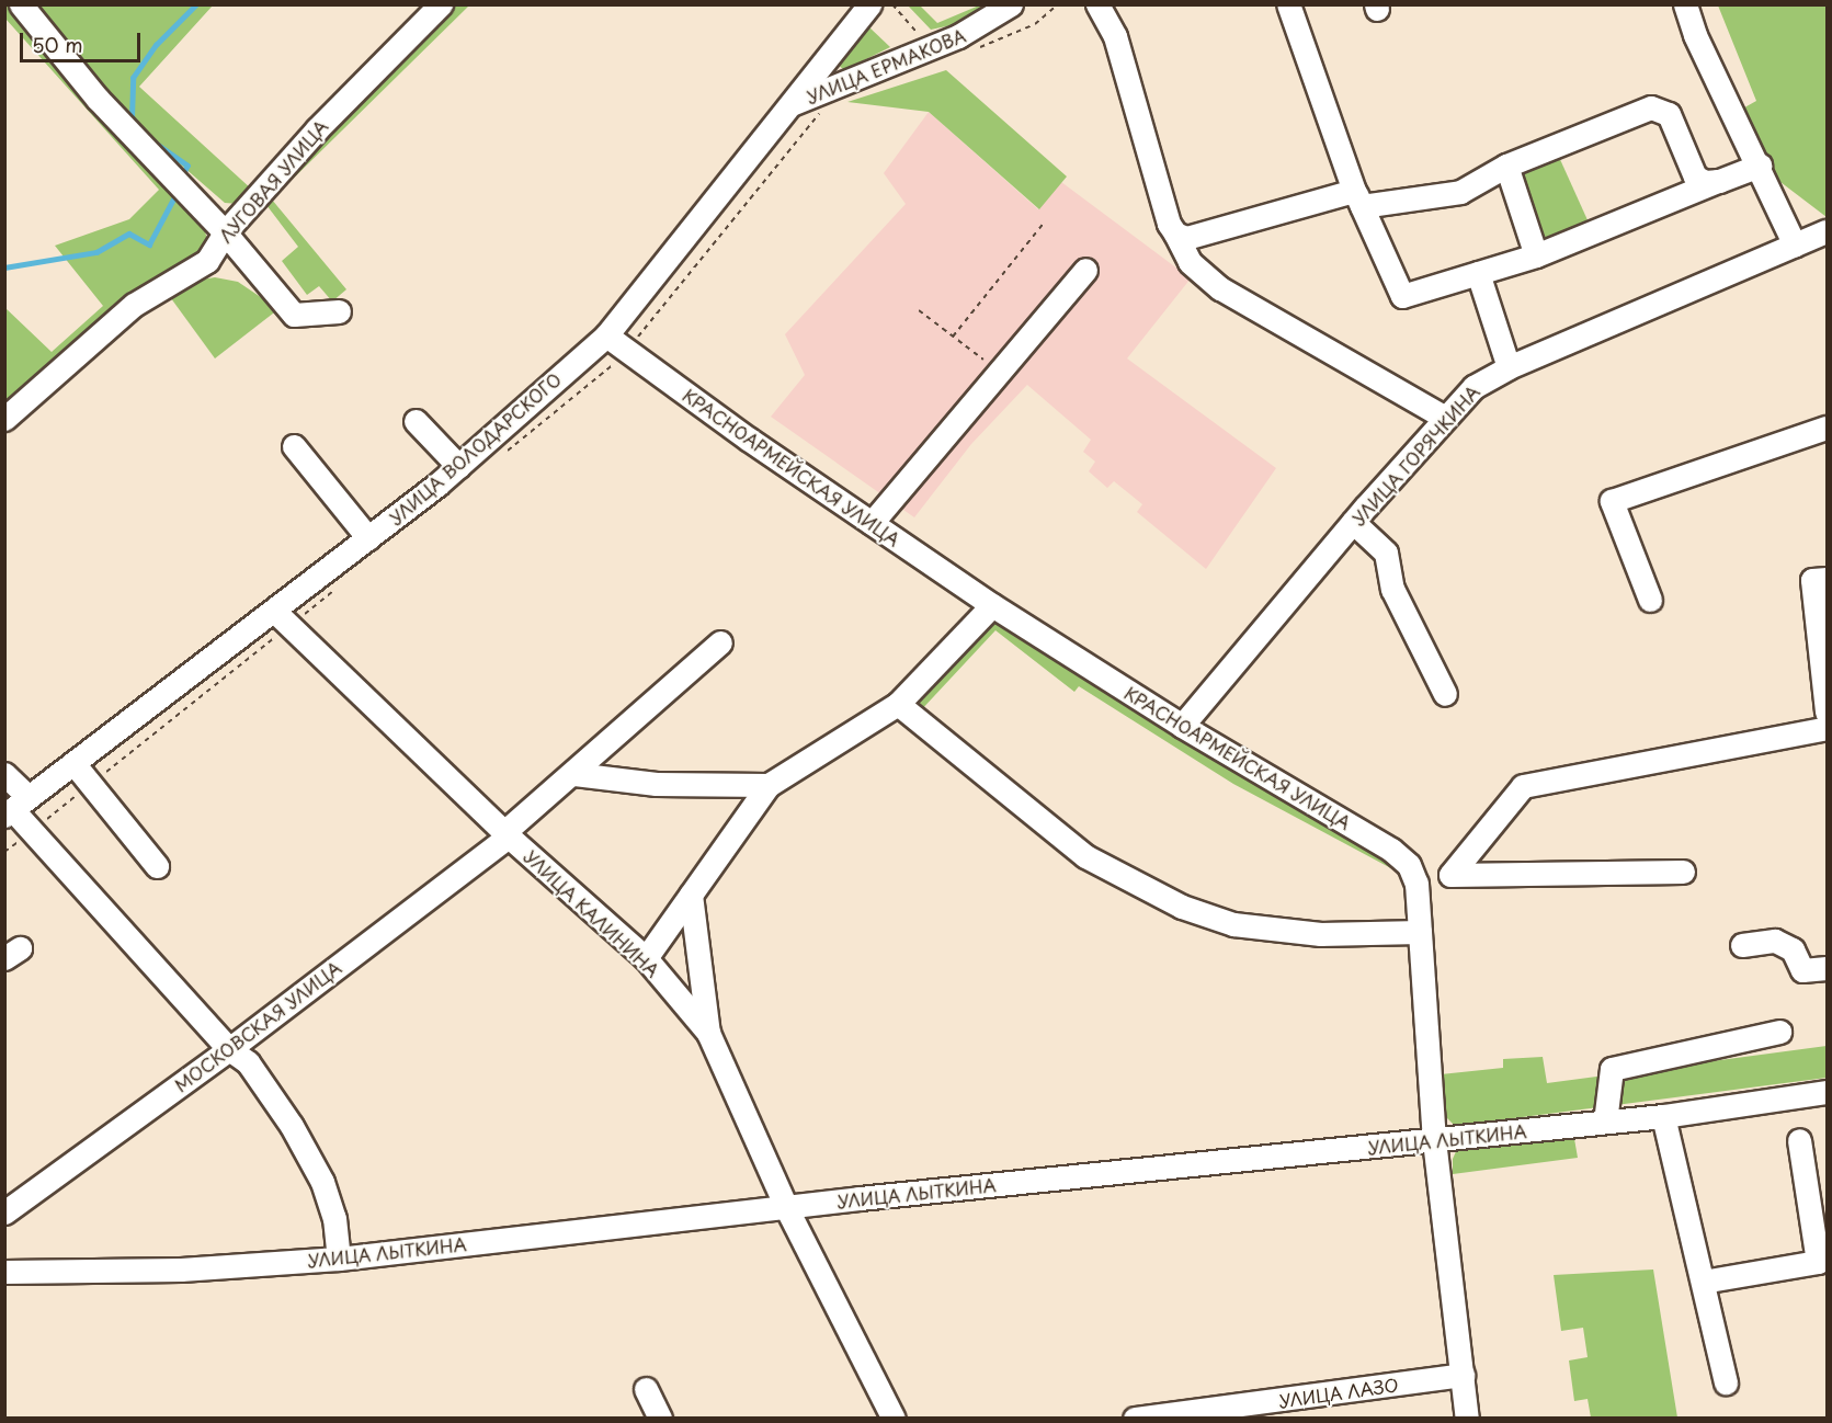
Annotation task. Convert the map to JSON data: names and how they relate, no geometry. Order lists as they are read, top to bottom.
{
  "streets": {
    "street": [
      "УЛИЦА ЕРМАКОВА",
      "ЛУГОВАЯ УЛИЦА",
      "УЛИЦА ВОЛОДАРСКОГО",
      "УЛИЦА ГОРЯЧКИНА",
      "КРАСНОАРМЕЙСКАЯ УЛИЦА",
      "УЛИЦА КАЛИНИНА",
      "МОСКОВСКАЯ УЛИЦА",
      "УЛИЦА ЛЫТКИНА",
      "УЛИЦА ЛАЗО"
    ]
  },
  "crossings": [
    ["УЛИЦА ЕРМАКОВА", "УЛИЦА ВОЛОДАРСКОГО"],
    ["УЛИЦА ВОЛОДАРСКОГО", "КРАСНОАРМЕЙСКАЯ УЛИЦА"],
    ["УЛИЦА ВОЛОДАРСКОГО", "УЛИЦА КАЛИНИНА"],
    ["УЛИЦА ГОРЯЧКИНА", "КРАСНОАРМЕЙСКАЯ УЛИЦА"],
    ["КРАСНОАРМЕЙСКАЯ УЛИЦА", "УЛИЦА ЛЫТКИНА"],
    ["КРАСНОАРМЕЙСКАЯ УЛИЦА", "УЛИЦА ЛАЗО"],
    ["УЛИЦА КАЛИНИНА", "МОСКОВСКАЯ УЛИЦА"],
    ["УЛИЦА КАЛИНИНА", "УЛИЦА ЛЫТКИНА"]
  ],
  "scale_bar": "50 m"
}
